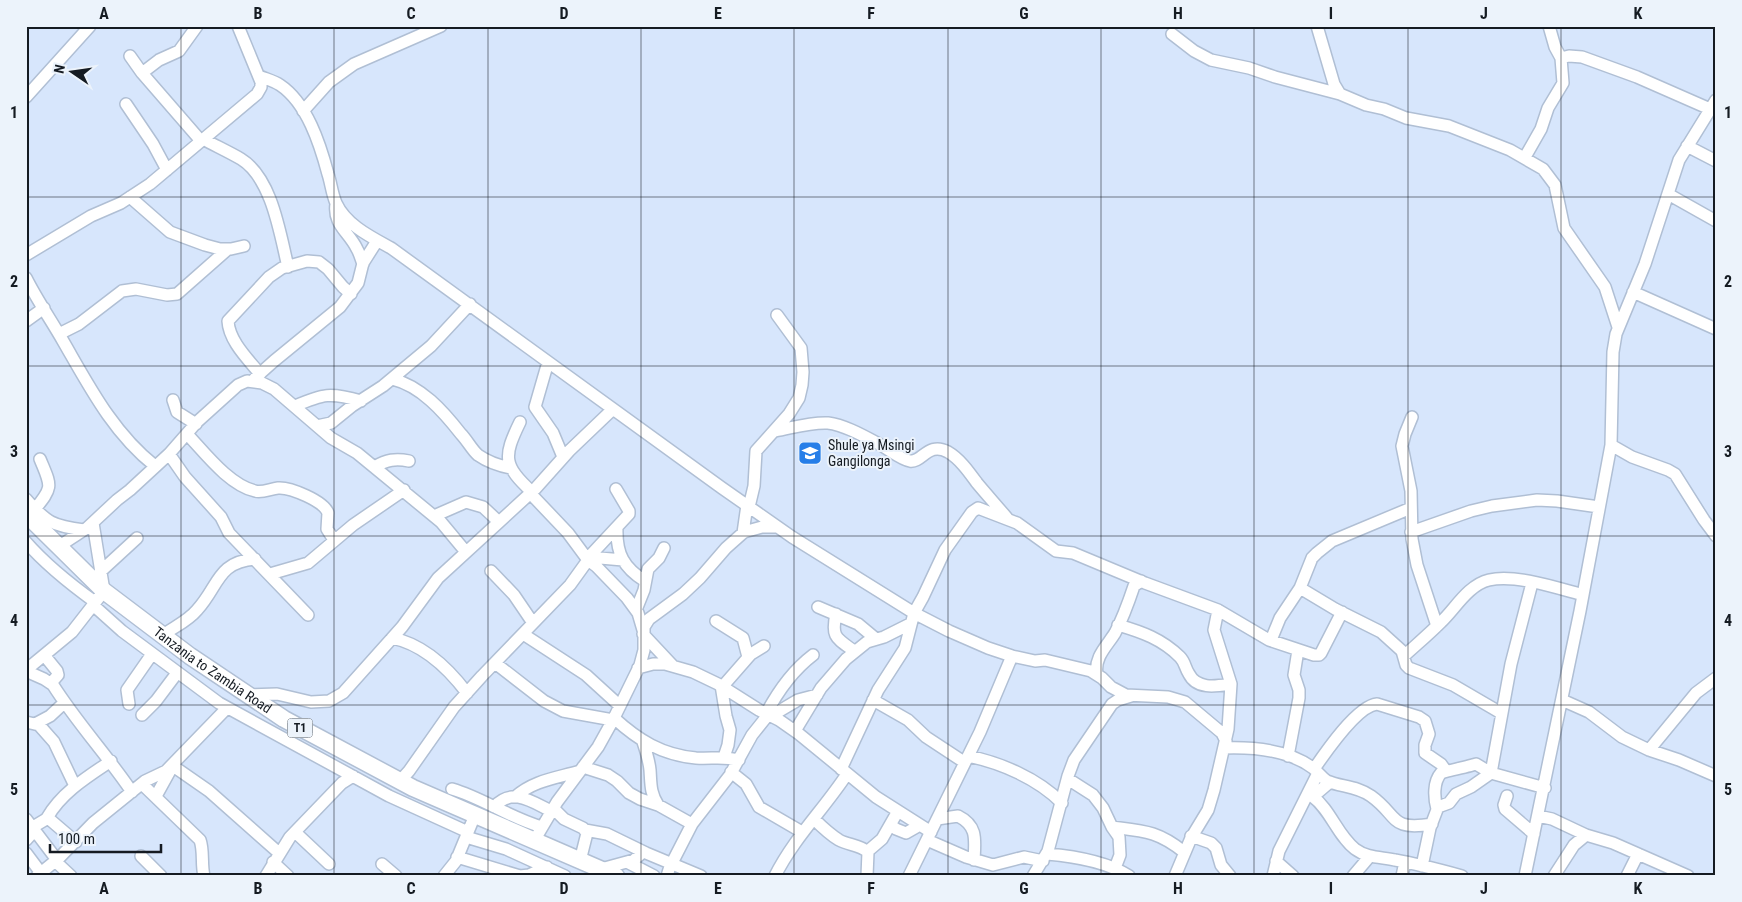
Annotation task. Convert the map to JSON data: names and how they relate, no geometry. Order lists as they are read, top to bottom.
{
  "streets": {
    "highway": ["Tanzania to Zambia Road", "T1"]
  },
  "places": {
    "school or university": ["Shule ya Msingi Gangilonga"]
  },
  "scale_bar": "100 m",
  "north": "left",
  "grid": {
    "columns": [
      "A",
      "B",
      "C",
      "D",
      "E",
      "F",
      "G",
      "H",
      "I",
      "J",
      "K"
    ],
    "rows": [
      "1",
      "2",
      "3",
      "4",
      "5"
    ]
  }
}
